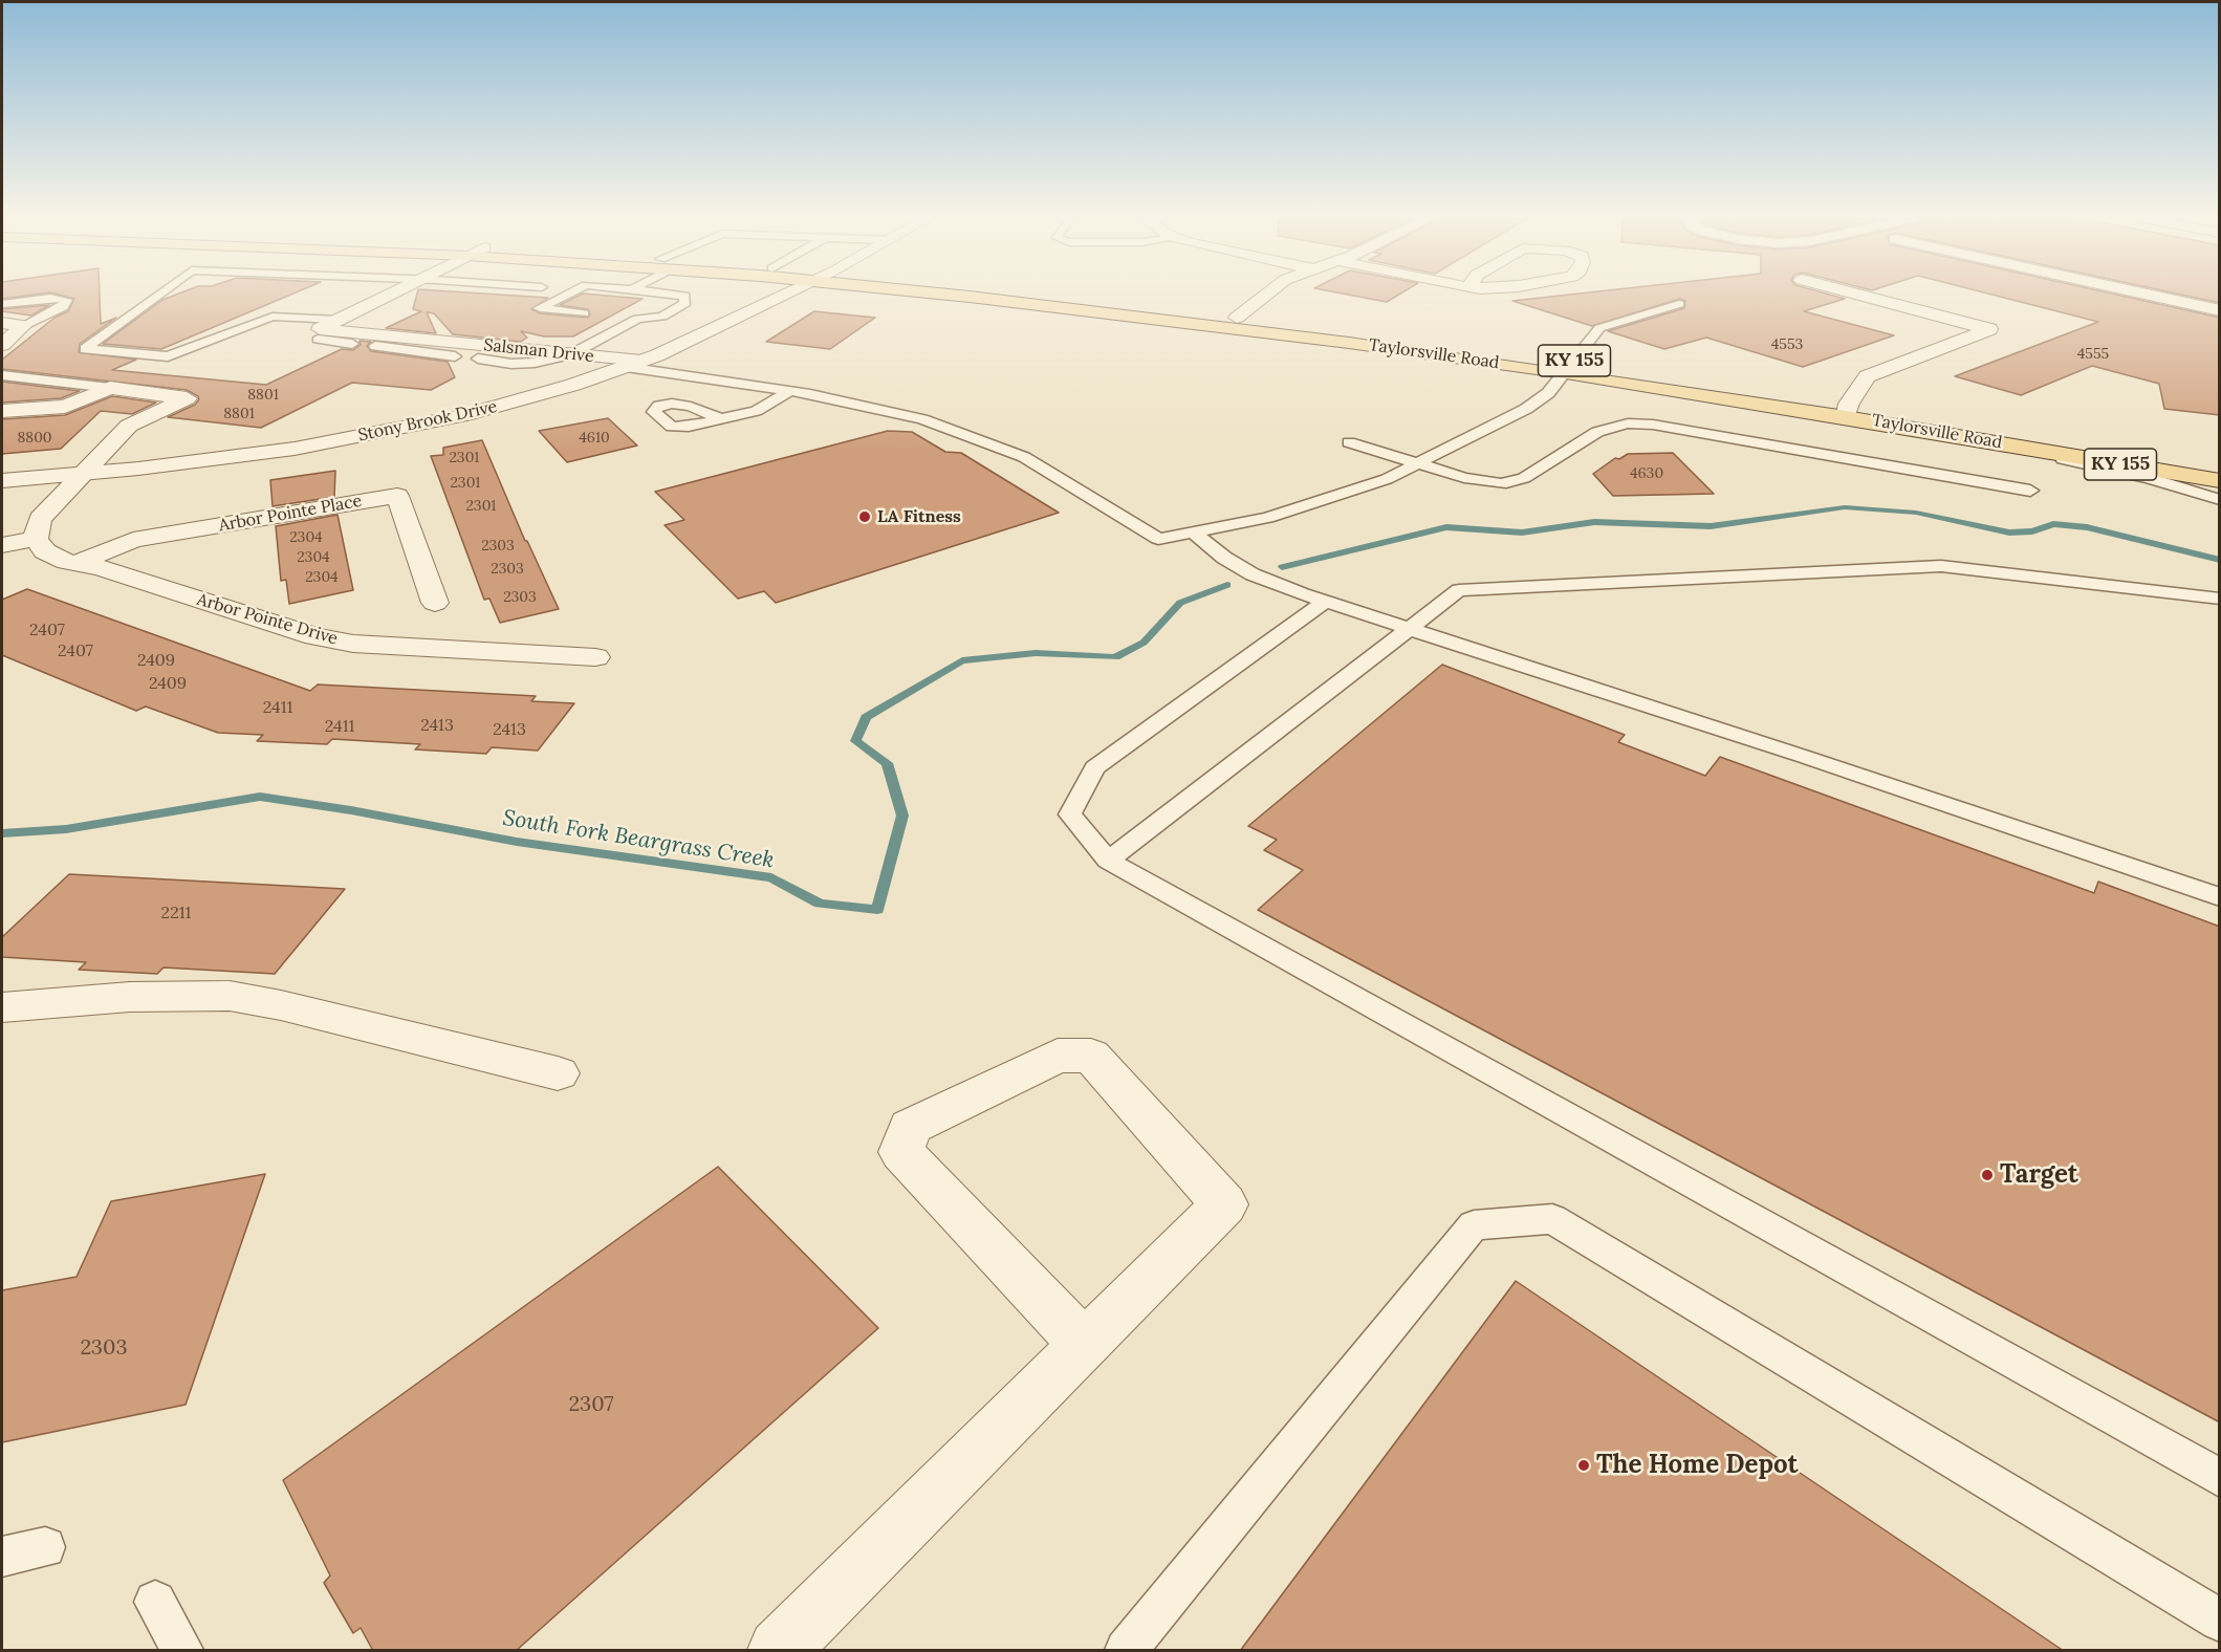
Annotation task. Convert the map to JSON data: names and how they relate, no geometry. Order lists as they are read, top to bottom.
{
  "streets": {
    "main road": ["Taylorsville Road", "KY 155"],
    "street": [
      "Salsman Drive",
      "Stony Brook Drive",
      "Arbor Pointe Place",
      "Arbor Pointe Drive"
    ]
  },
  "crossings": [
    ["Salsman Drive", "Stony Brook Drive"],
    ["Arbor Pointe Place", "Arbor Pointe Drive"]
  ],
  "water": ["South Fork Beargrass Creek"],
  "places": ["LA Fitness", "Target", "The Home Depot"],
  "house_numbers": [
    "4553",
    "4555",
    "8801",
    "8801",
    "8800",
    "4610",
    "2301",
    "4630",
    "2301",
    "2301",
    "2304",
    "2303",
    "2304",
    "2303",
    "2304",
    "2303",
    "2407",
    "2407",
    "2409",
    "2409",
    "2411",
    "2413",
    "2411",
    "2413",
    "2211",
    "2303",
    "2307"
  ]
}
